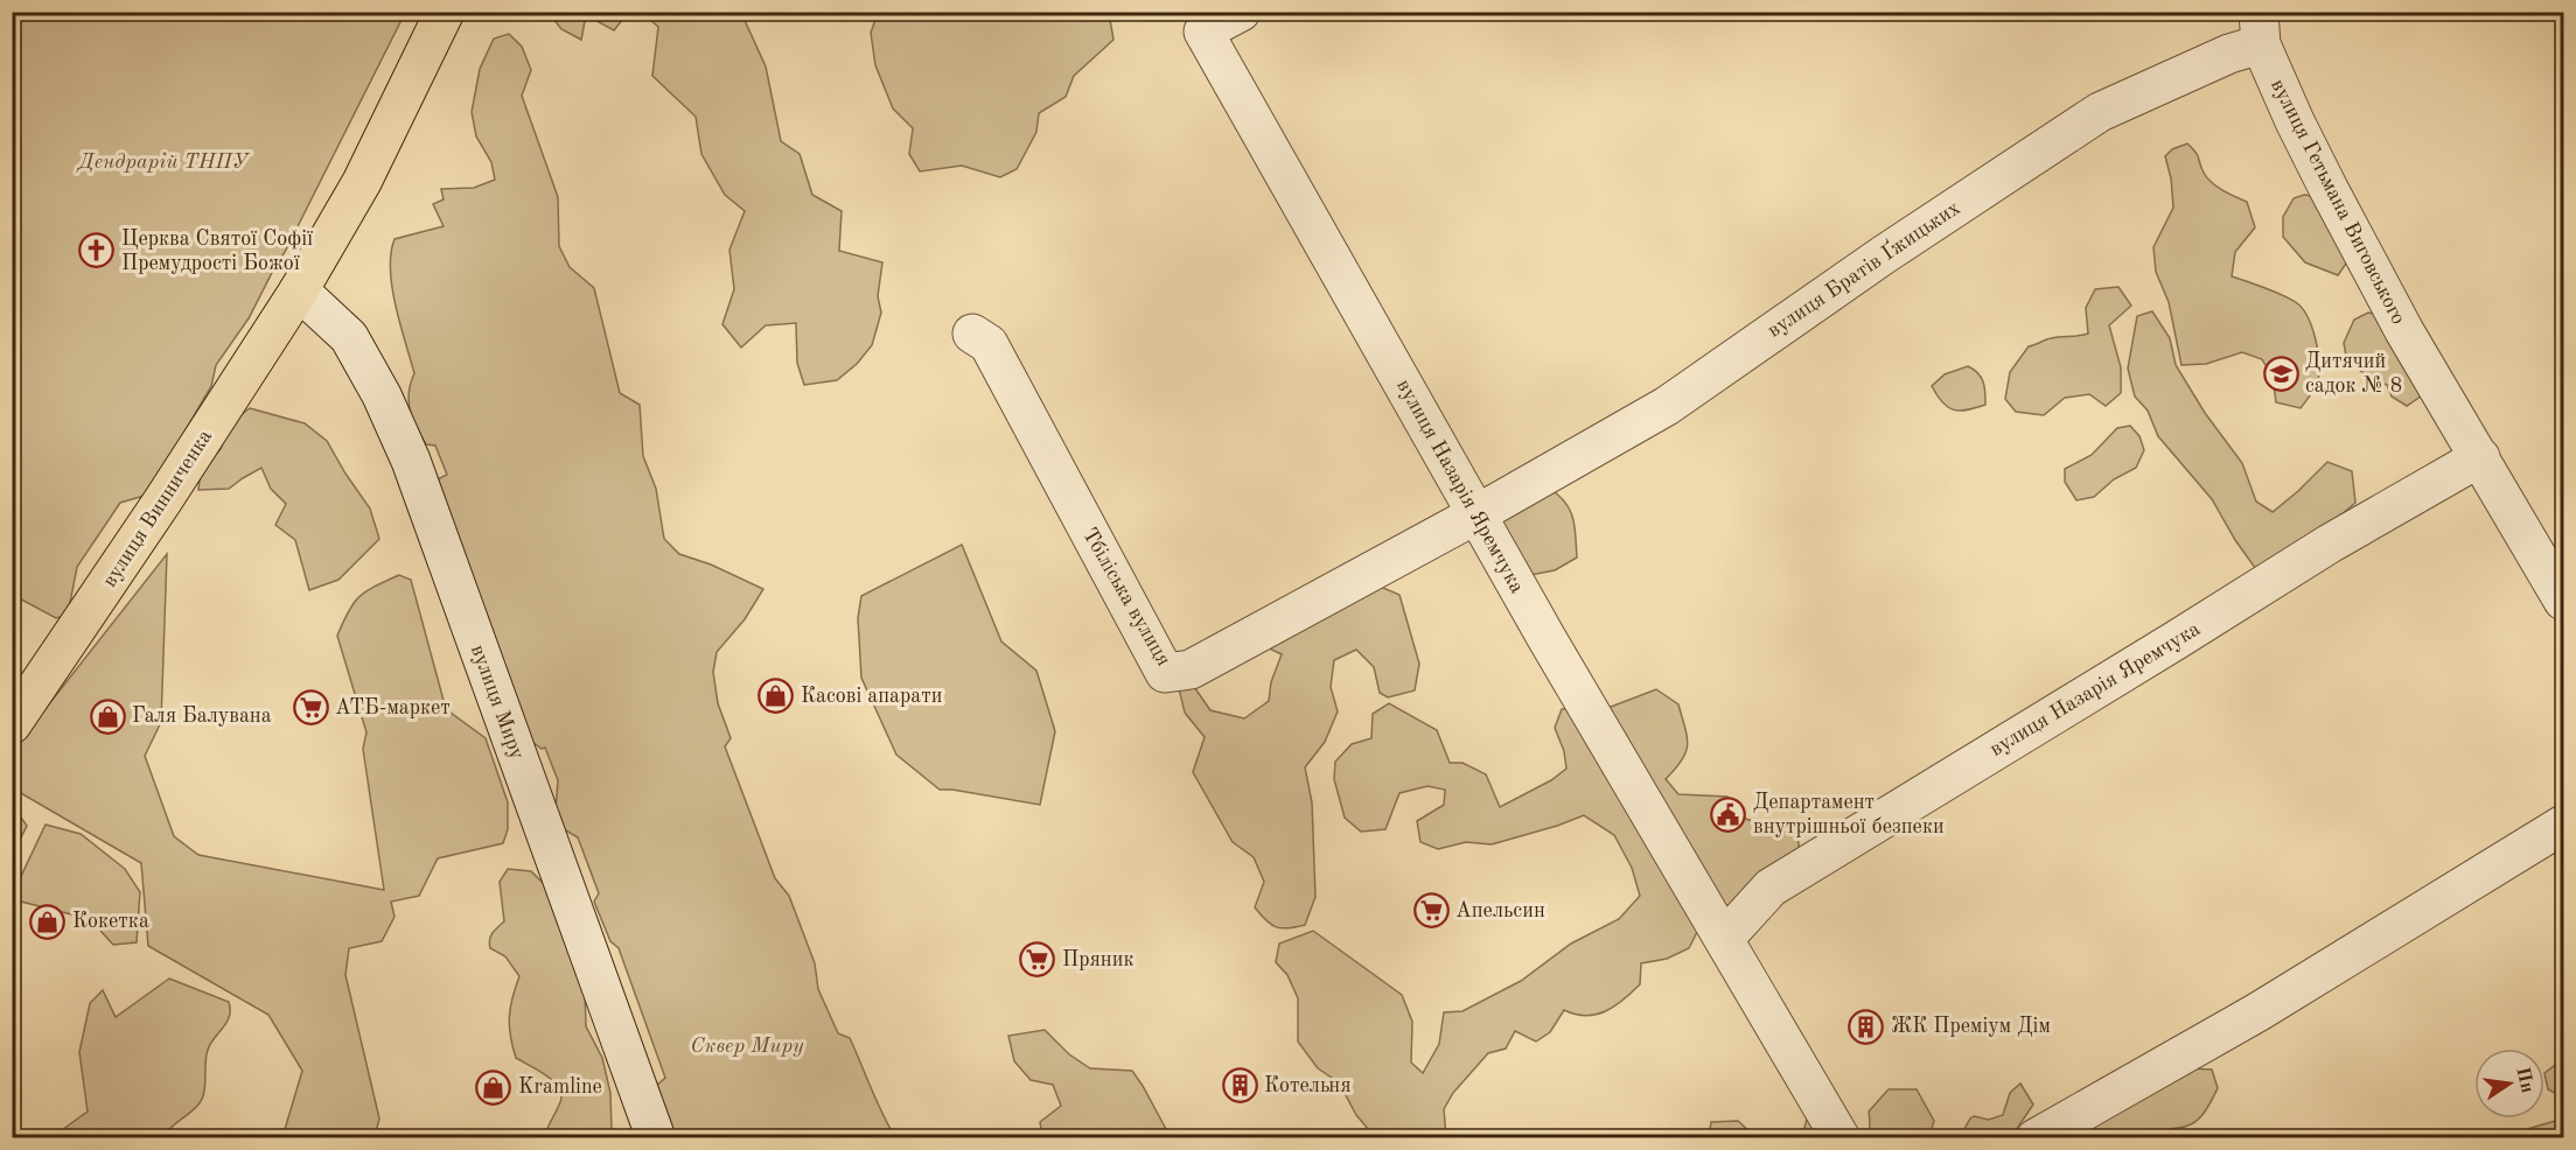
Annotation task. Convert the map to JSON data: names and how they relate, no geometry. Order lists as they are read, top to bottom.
{
  "streets": {
    "main road": ["вулиця Винниченка"],
    "street": [
      "вулиця Гетьмана Виговського",
      "вулиця Братів Ґжицьких",
      "вулиця Назарія Яремчука",
      "Тбіліська вулиця",
      "вулиця Миру"
    ]
  },
  "crossings": [
    ["вулиця Гетьмана Виговського", "вулиця Братів Ґжицьких"],
    ["вулиця Гетьмана Виговського", "вулиця Назарія Яремчука"],
    ["вулиця Братів Ґжицьких", "вулиця Назарія Яремчука"],
    ["вулиця Братів Ґжицьких", "Тбіліська вулиця"],
    ["вулиця Назарія Яремчука", "Тбіліська вулиця"],
    ["вулиця Винниченка", "вулиця Миру"]
  ],
  "parks": ["Дендрарій ТНПУ", "Сквер Миру"],
  "places": {
    "church": ["Церква Святої Софії Премудрості Божої"],
    "school or university": ["Дитячий садок № 8"],
    "shop": [
      "Касові апарати",
      "Галя Балувана",
      "Кокетка",
      "Kramline"
    ],
    "supermarket": ["АТБ-маркет", "Апельсин", "Пряник"],
    "public building": ["Департамент внутрішньої безпеки"],
    "building": ["ЖК Преміум Дім", "Котельня"]
  },
  "north": "right"
}
